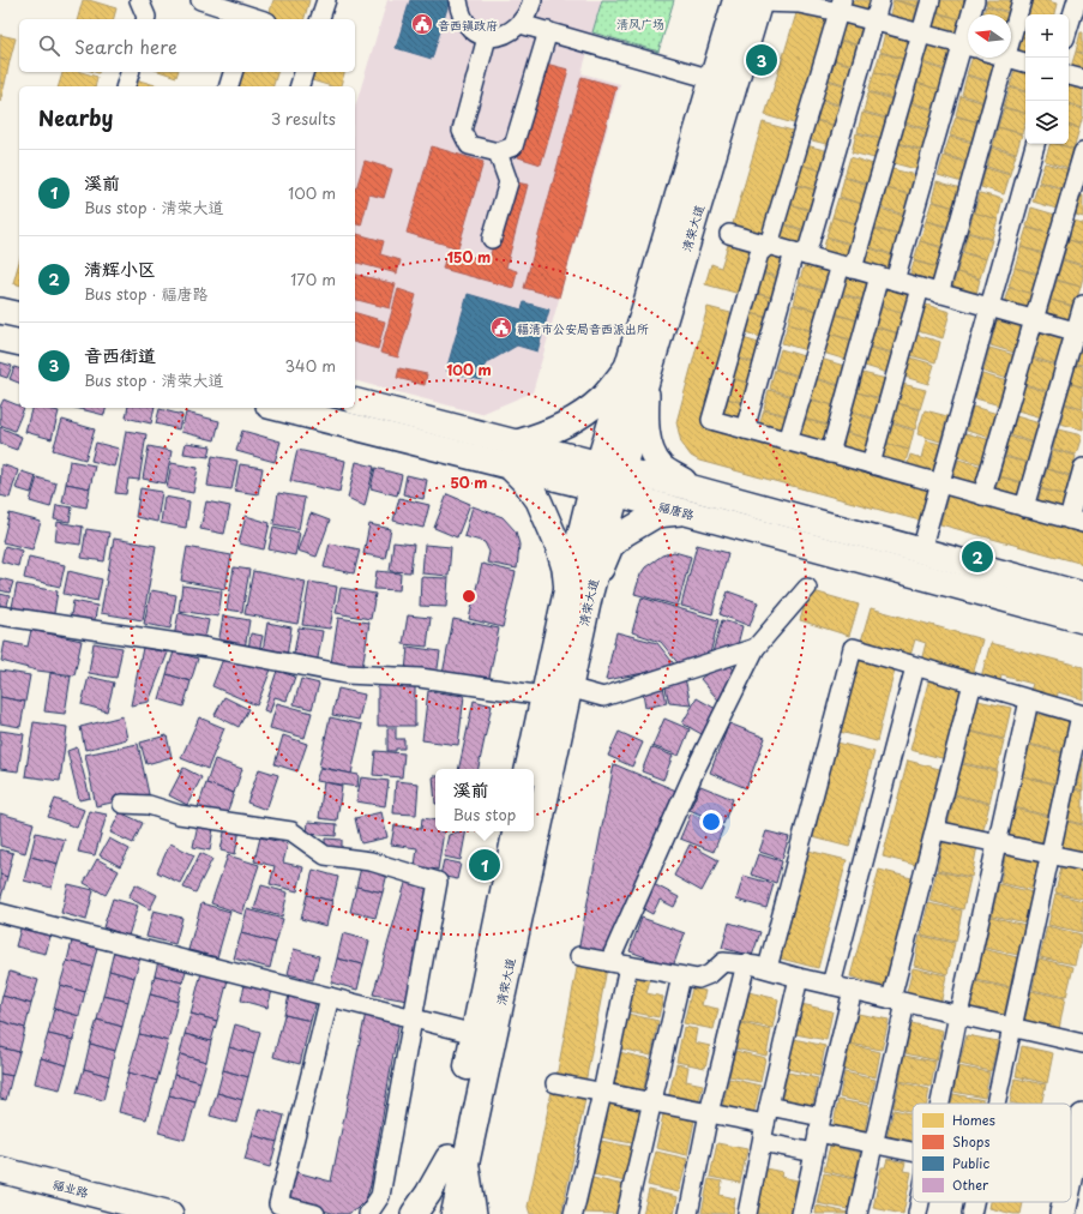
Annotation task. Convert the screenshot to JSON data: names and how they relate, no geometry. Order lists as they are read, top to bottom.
{
  "streets": {
    "main road": ["清荣大道"],
    "street": ["福唐路", "福业路"]
  },
  "crossings": [
    ["清荣大道", "福唐路"]
  ],
  "parks": ["清风广场"],
  "places": {
    "public building": ["音西镇政府", "福清市公安局音西派出所"]
  },
  "legend": [
    "Homes",
    "Shops",
    "Public",
    "Other"
  ],
  "north": "left",
  "page": {
    "map_buttons": ["+", "−"],
    "search": "Search here",
    "pins": ["3", "2", "1"],
    "heading": ["Nearby", "3 results"],
    "list": [
      {
        "mark": "1",
        "name": "溪前",
        "note": "Bus stop · 清荣大道",
        "value": "100 m"
      },
      {
        "mark": "2",
        "name": "清辉小区",
        "note": "Bus stop · 福唐路",
        "value": "170 m"
      },
      {
        "mark": "3",
        "name": "音西街道",
        "note": "Bus stop · 清荣大道",
        "value": "340 m"
      }
    ],
    "popup": ["溪前", "Bus stop"]
  },
  "rings": ["150 m", "100 m", "50 m"]
}
